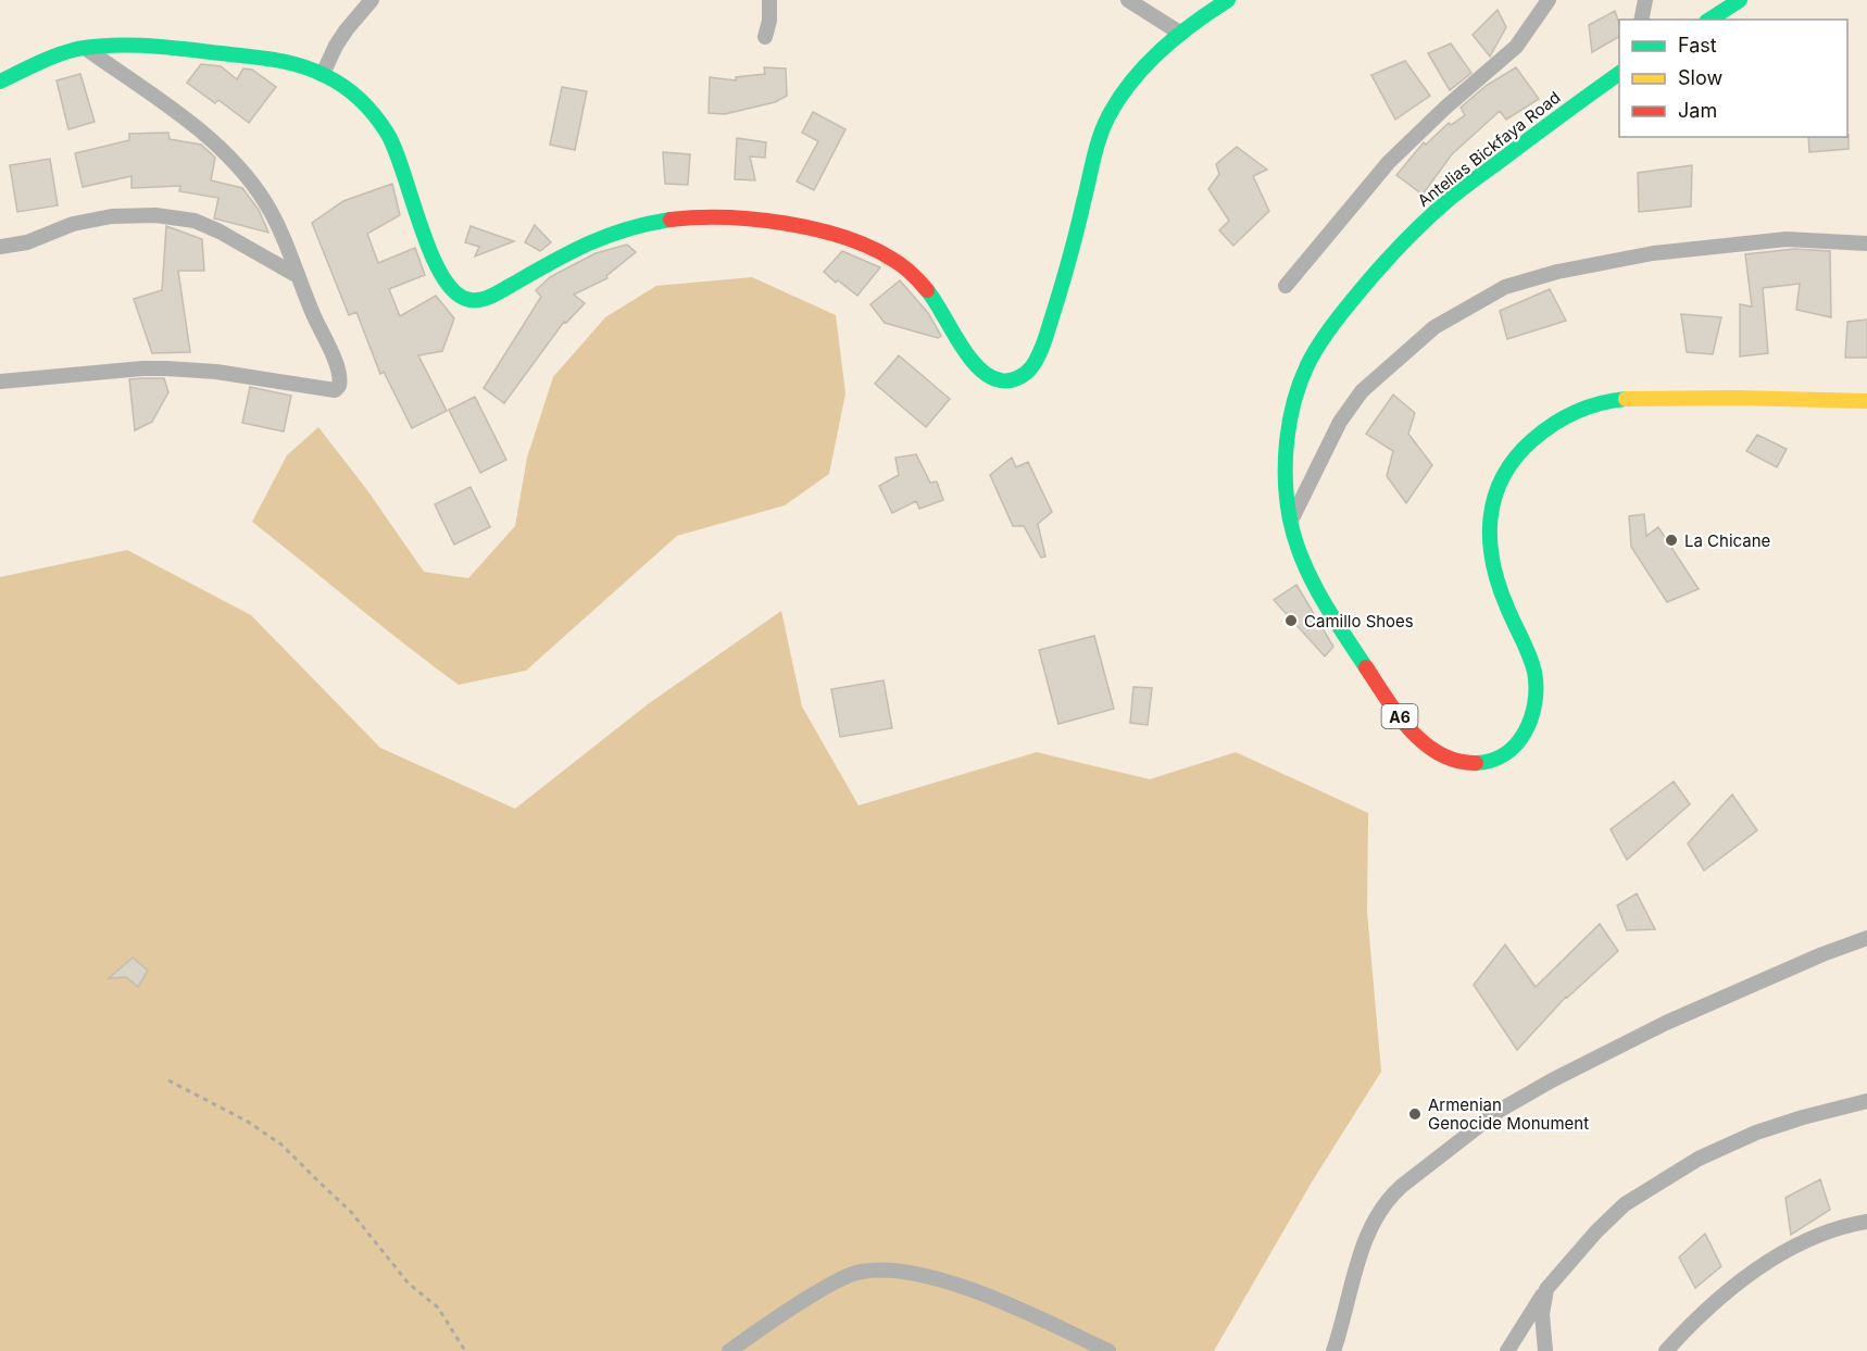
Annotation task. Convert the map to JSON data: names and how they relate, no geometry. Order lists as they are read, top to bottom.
{
  "streets": {
    "main road": ["Antelias Bickfaya Road", "A6"]
  },
  "places": ["La Chicane", "Camillo Shoes", "Armenian Genocide Monument"],
  "legend": ["Fast", "Slow", "Jam"]
}
